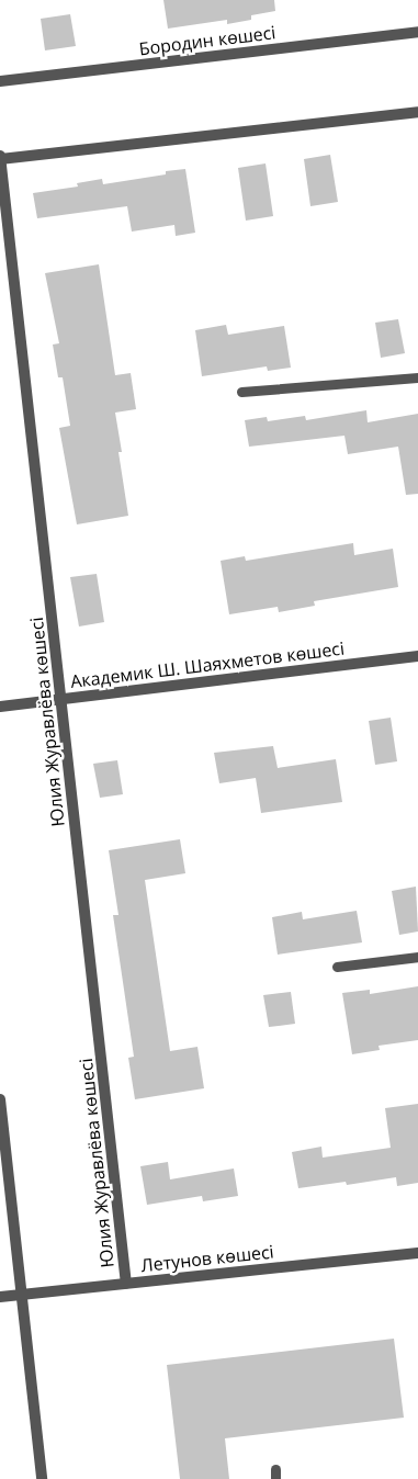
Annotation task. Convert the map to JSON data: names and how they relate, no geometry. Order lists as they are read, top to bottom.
{
  "streets": {
    "street": [
      "Бородин көшесі",
      "Академик Ш. Шаяхметов көшесі",
      "Юлия Журавлёва көшесі",
      "Летунов көшесі"
    ]
  },
  "crossings": [
    ["Академик Ш. Шаяхметов көшесі", "Юлия Журавлёва көшесі"],
    ["Юлия Журавлёва көшесі", "Летунов көшесі"]
  ]
}
